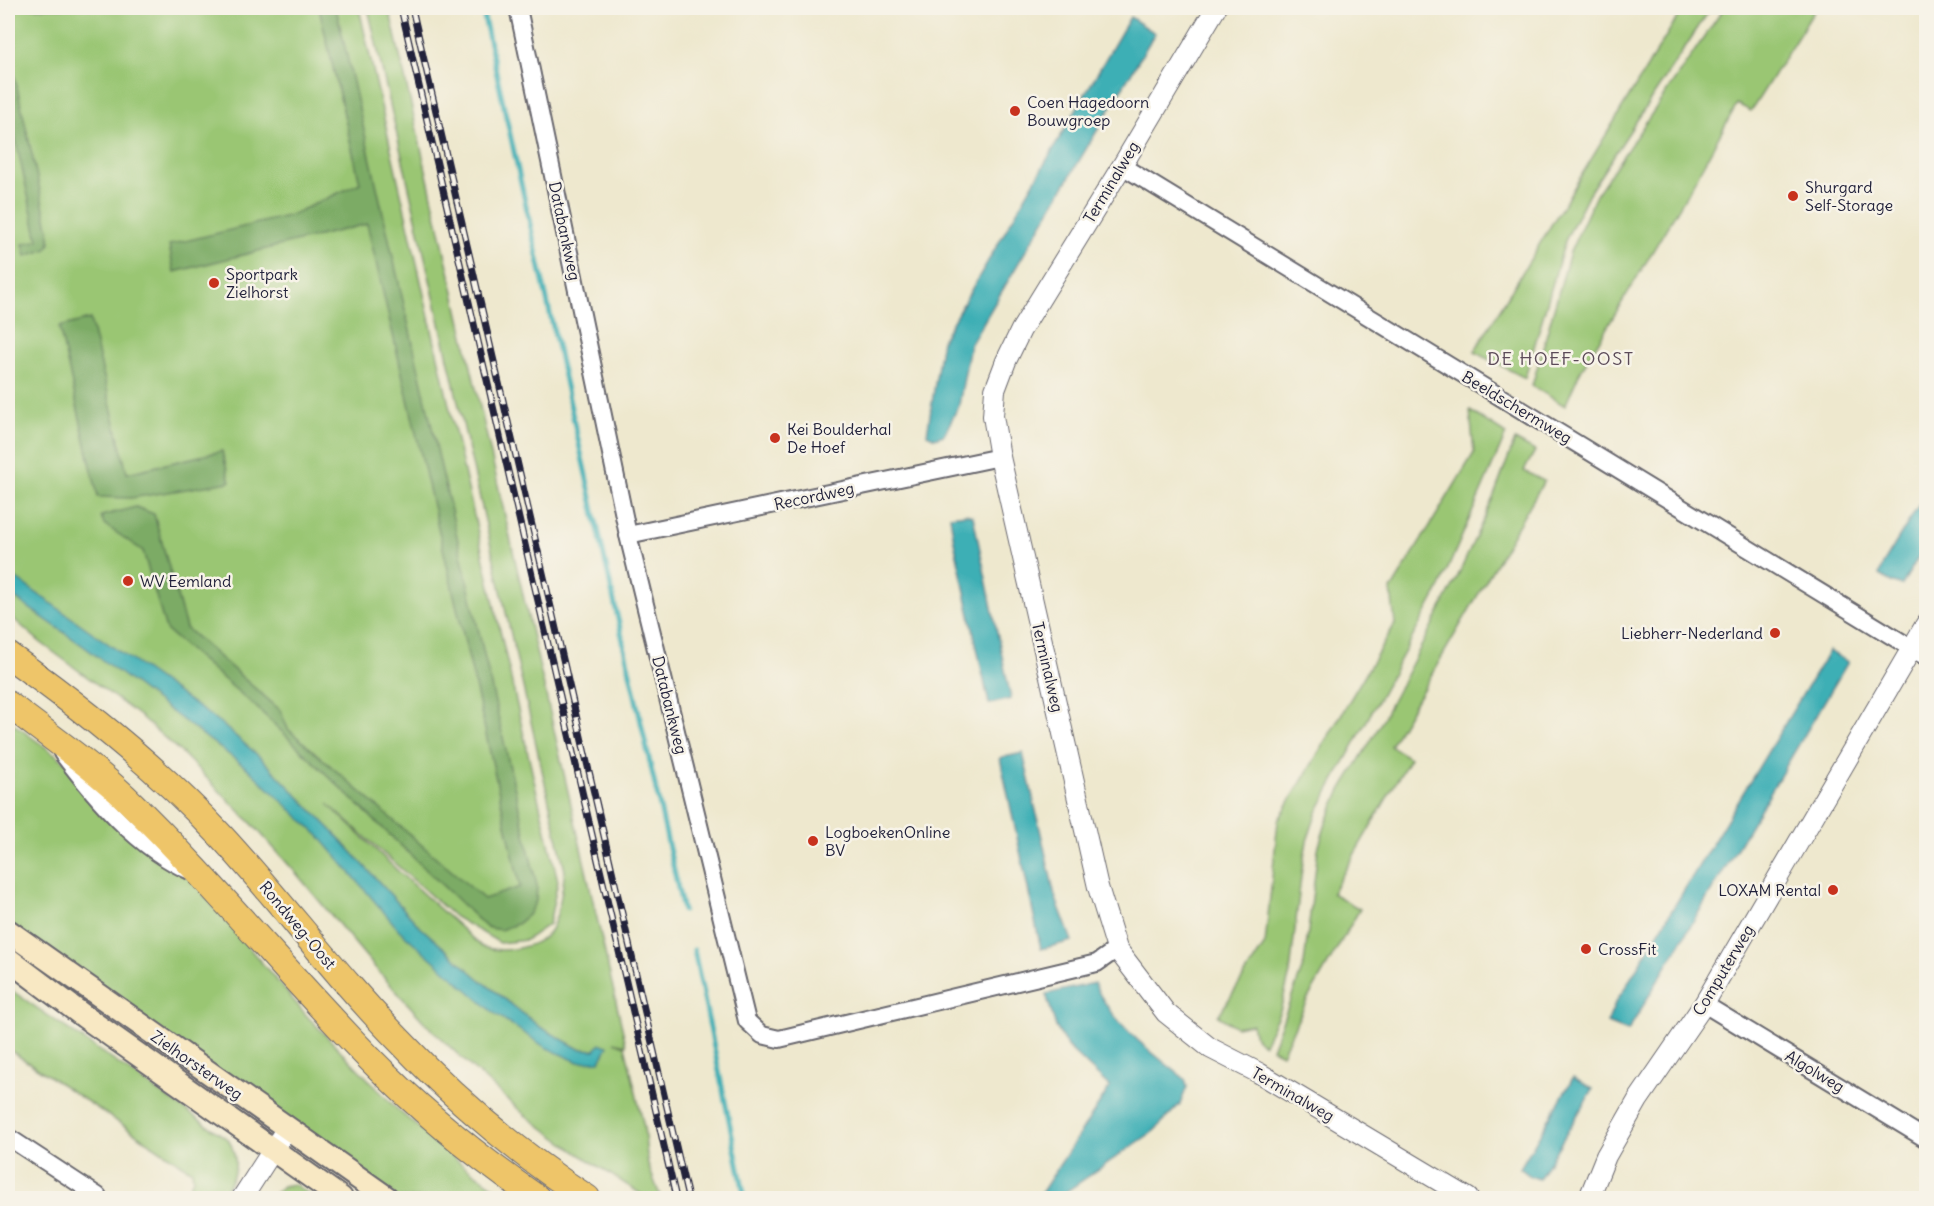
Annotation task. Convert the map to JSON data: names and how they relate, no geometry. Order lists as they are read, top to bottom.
{
  "streets": {
    "main road": ["Rondweg-Oost", "Zielhorsterweg"],
    "street": [
      "Terminalweg",
      "Databankweg",
      "Beeldschermweg",
      "Recordweg",
      "Computerweg",
      "Algolweg"
    ]
  },
  "crossings": [
    ["Terminalweg", "Databankweg"],
    ["Terminalweg", "Beeldschermweg"],
    ["Terminalweg", "Recordweg"],
    ["Databankweg", "Recordweg"],
    ["Beeldschermweg", "Computerweg"],
    ["Computerweg", "Algolweg"]
  ],
  "districts": ["DE HOEF-OOST"],
  "places": [
    "Coen Hagedoorn Bouwgroep",
    "Shurgard Self-Storage",
    "Sportpark Zielhorst",
    "Kei Boulderhal De Hoef",
    "WV Eemland",
    "Liebherr-Nederland",
    "LogboekenOnline BV",
    "LOXAM Rental",
    "CrossFit"
  ]
}
